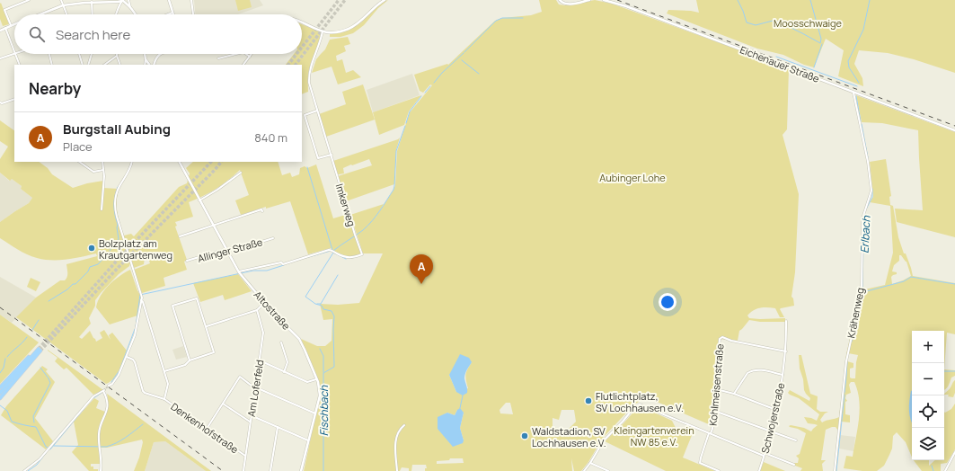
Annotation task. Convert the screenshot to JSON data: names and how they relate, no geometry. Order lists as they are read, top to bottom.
{
  "streets": {
    "street": [
      "Eichenauer Straße",
      "Imkerweg",
      "Allinger Straße",
      "Altostraße",
      "Krähenweg",
      "Kohlmeisenstraße",
      "Am Loferfeld",
      "Schwojerstraße",
      "Denkenhofstraße"
    ]
  },
  "crossings": [
    ["Eichenauer Straße", "Krähenweg"],
    ["Imkerweg", "Altostraße"],
    ["Allinger Straße", "Altostraße"],
    ["Kohlmeisenstraße", "Schwojerstraße"],
    ["Am Loferfeld", "Denkenhofstraße"]
  ],
  "water": ["Erlbach", "Fischbach"],
  "parks": ["Moosschwaige", "Aubinger Lohe", "Kleingartenverein NW 85 e.V."],
  "places": ["Bolzplatz am Krautgartenweg", "Flutlichtplatz, SV Lochhausen e.V.", "Waldstadion, SV Lochhausen e.V."],
  "page": {
    "search": "Search here",
    "heading": "Nearby",
    "list": [
      {
        "mark": "A",
        "name": "Burgstall Aubing",
        "note": "Place",
        "value": "840 m"
      }
    ],
    "pins": "A",
    "map_buttons": ["+", "−"]
  }
}
